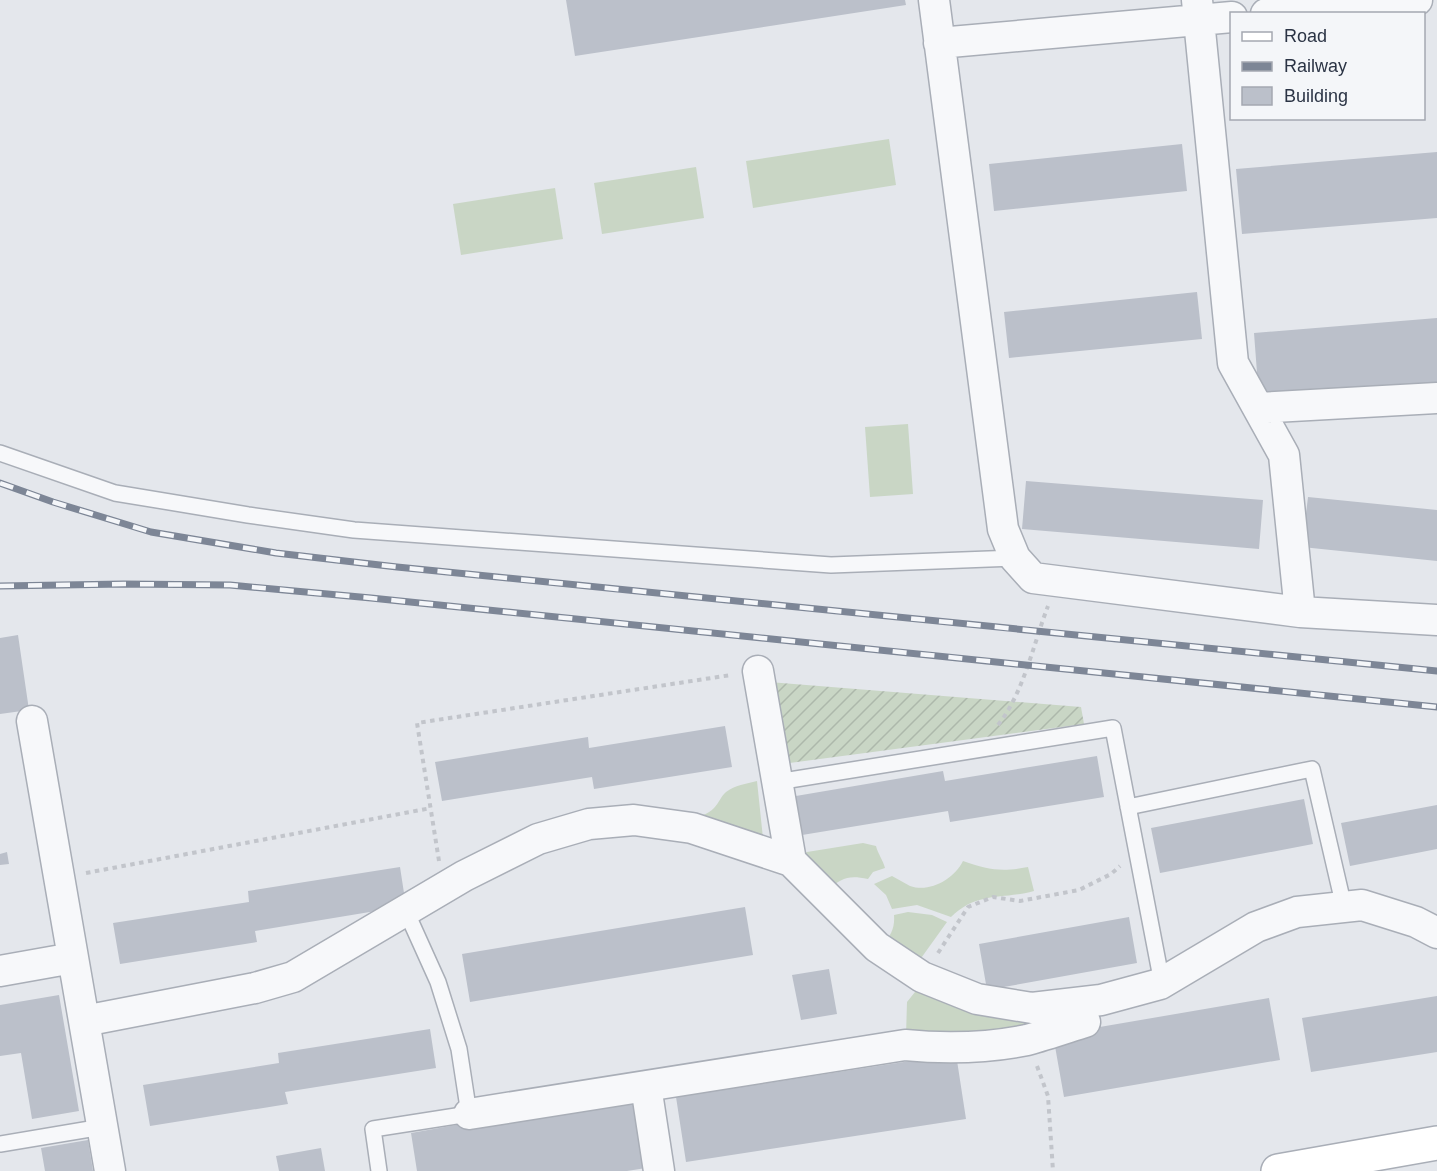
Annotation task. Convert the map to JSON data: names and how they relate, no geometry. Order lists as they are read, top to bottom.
{
  "legend": ["Road", "Railway", "Building"]
}
